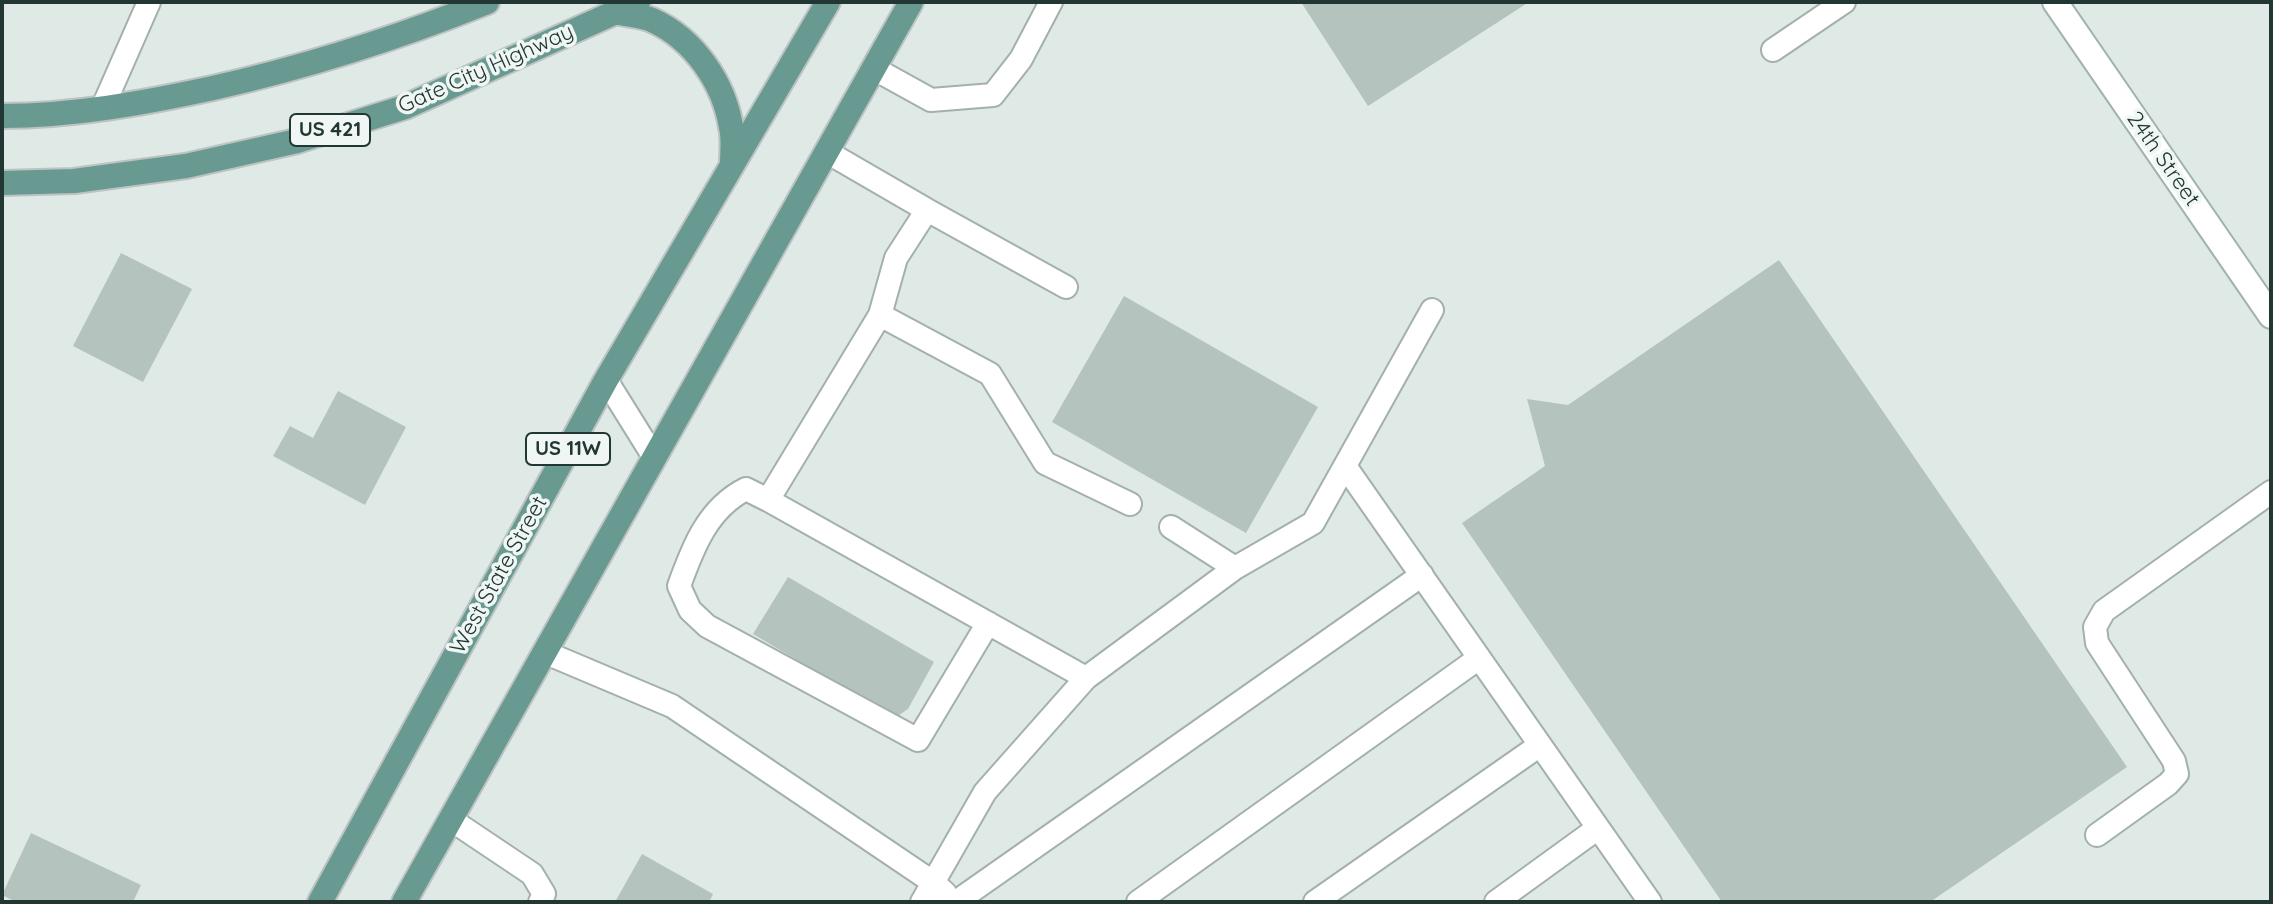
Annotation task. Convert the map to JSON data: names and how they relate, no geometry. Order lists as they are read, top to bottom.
{
  "streets": {
    "main road": [
      "Gate City Highway",
      "US 421",
      "US 11W",
      "West State Street"
    ],
    "street": ["24th Street"]
  }
}
